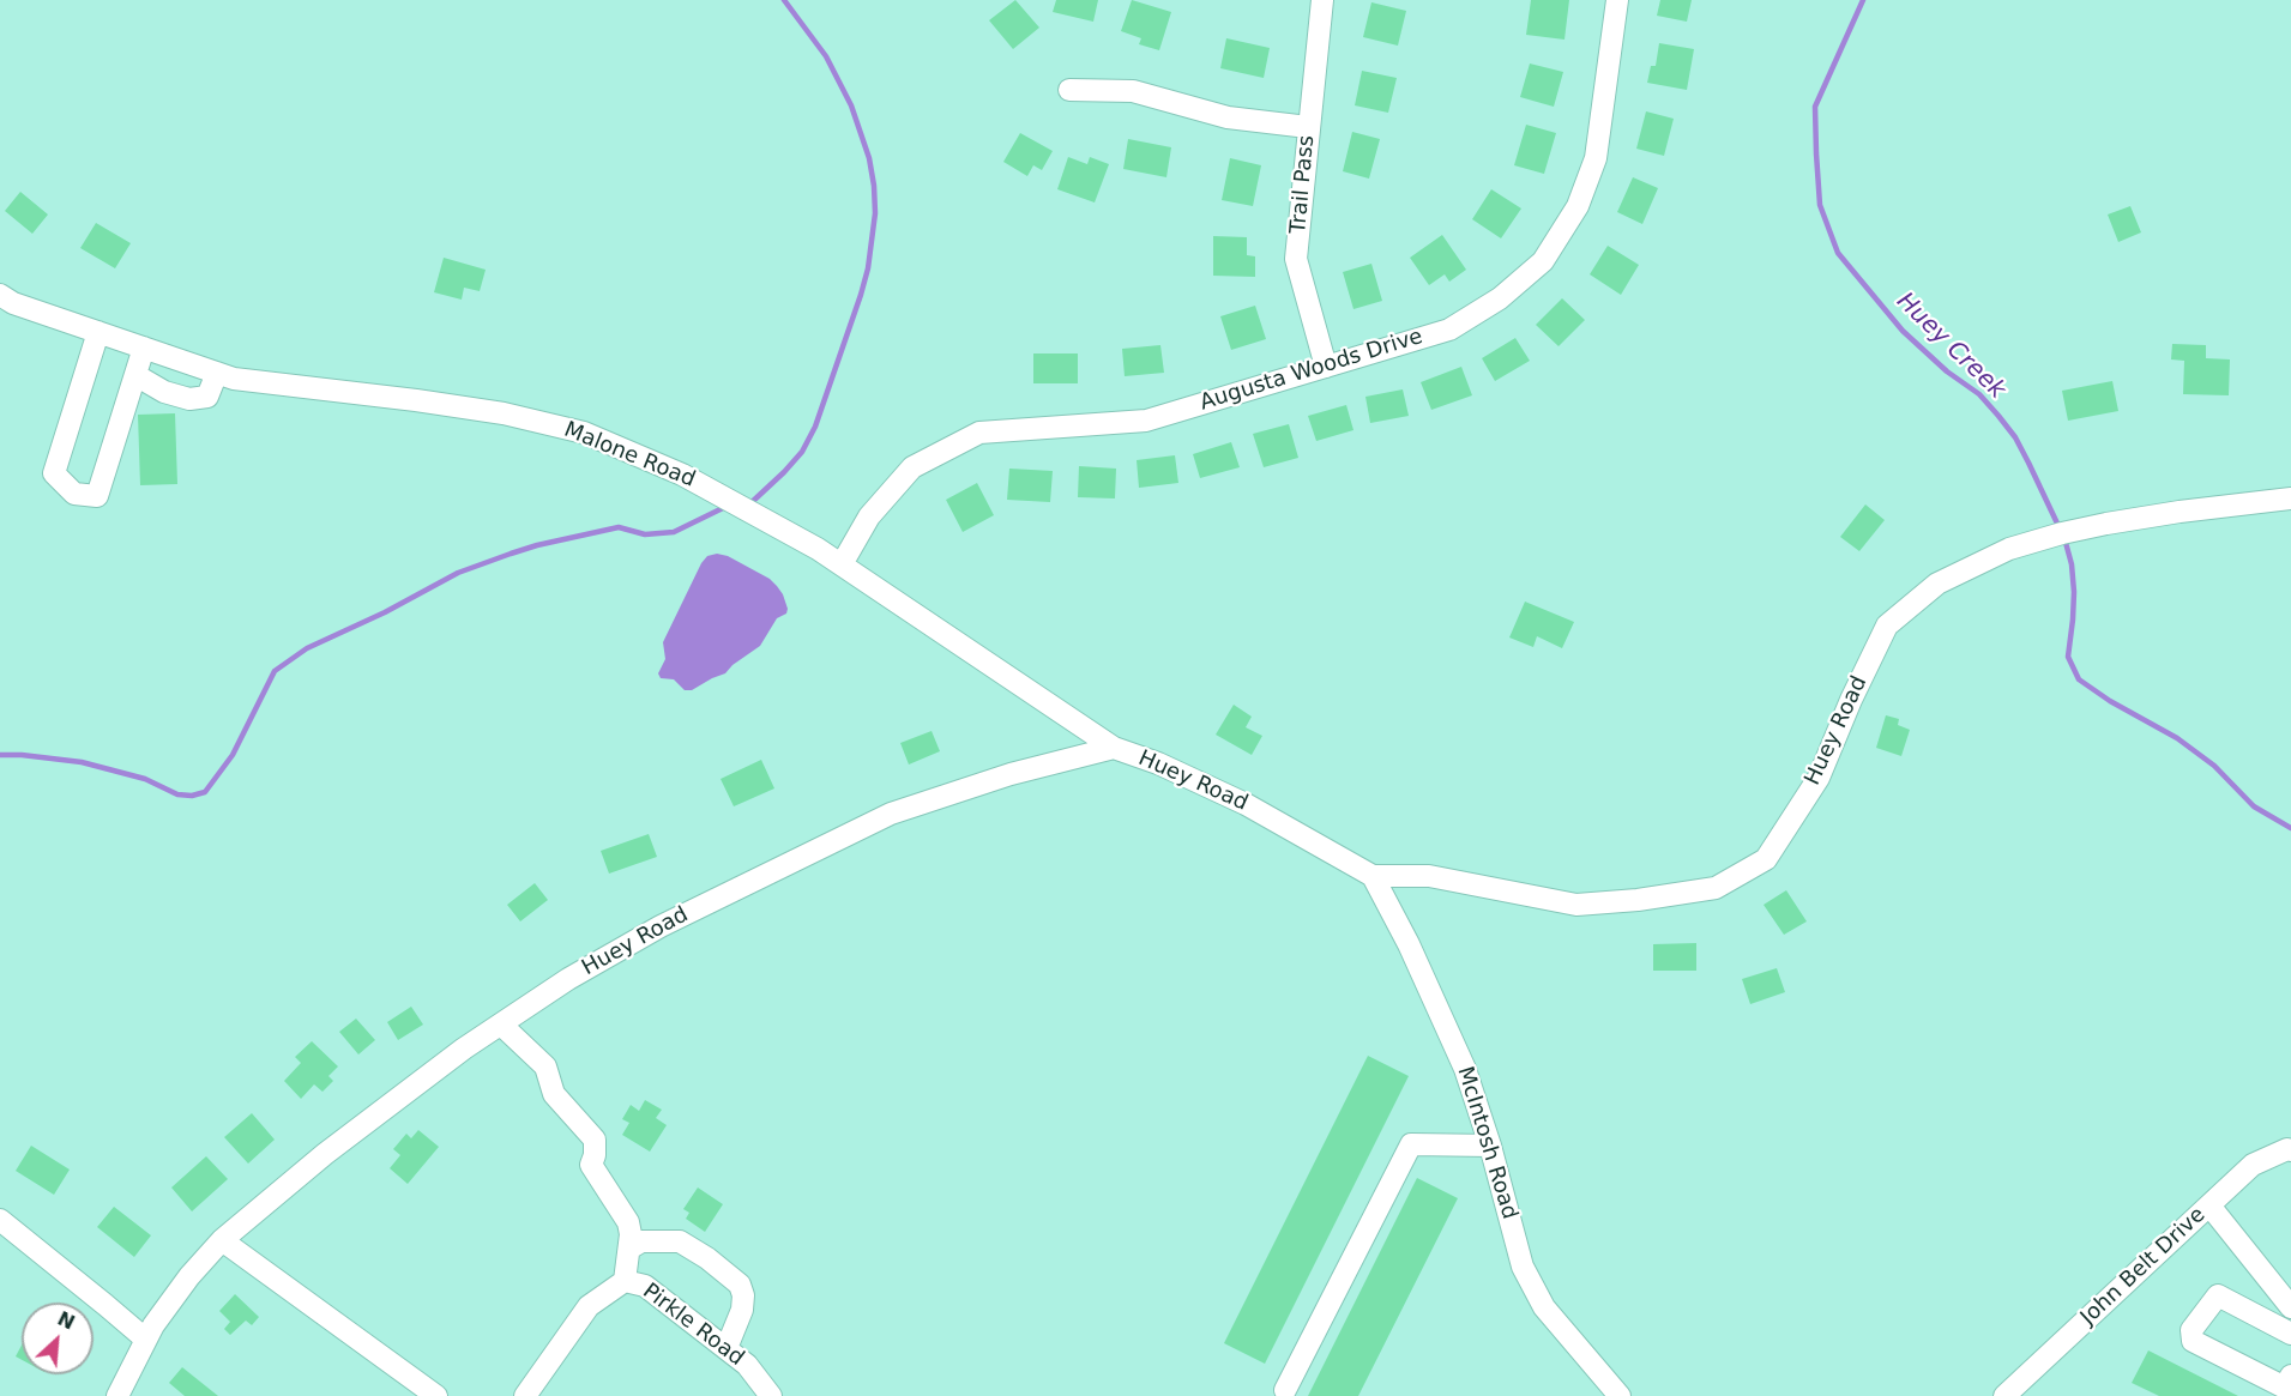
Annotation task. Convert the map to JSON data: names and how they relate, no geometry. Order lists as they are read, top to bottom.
{
  "streets": {
    "street": [
      "Trail Pass",
      "Augusta Woods Drive",
      "Malone Road",
      "Huey Road",
      "McIntosh Road",
      "John Belt Drive",
      "Pirkle Road"
    ]
  },
  "crossings": [
    ["Trail Pass", "Augusta Woods Drive"],
    ["Augusta Woods Drive", "Malone Road"],
    ["Malone Road", "Huey Road"],
    ["Huey Road", "McIntosh Road"]
  ],
  "water": ["Huey Creek"],
  "north": "top right"
}
